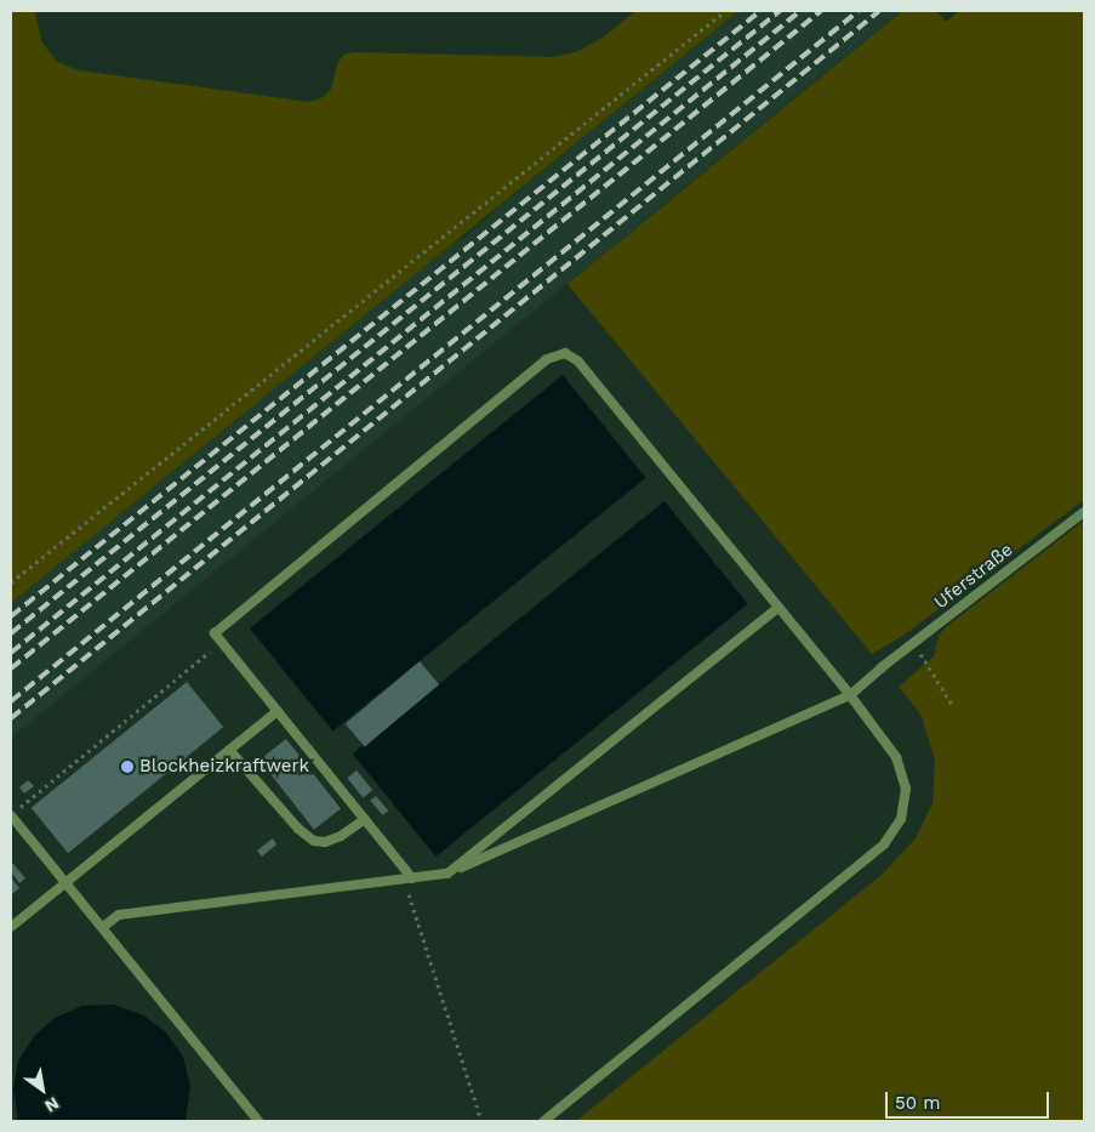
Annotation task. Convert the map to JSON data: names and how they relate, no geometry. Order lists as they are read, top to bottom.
{
  "streets": {
    "lane": ["Uferstraße"]
  },
  "places": ["Blockheizkraftwerk"],
  "scale_bar": "50 m",
  "north": "bottom right"
}
